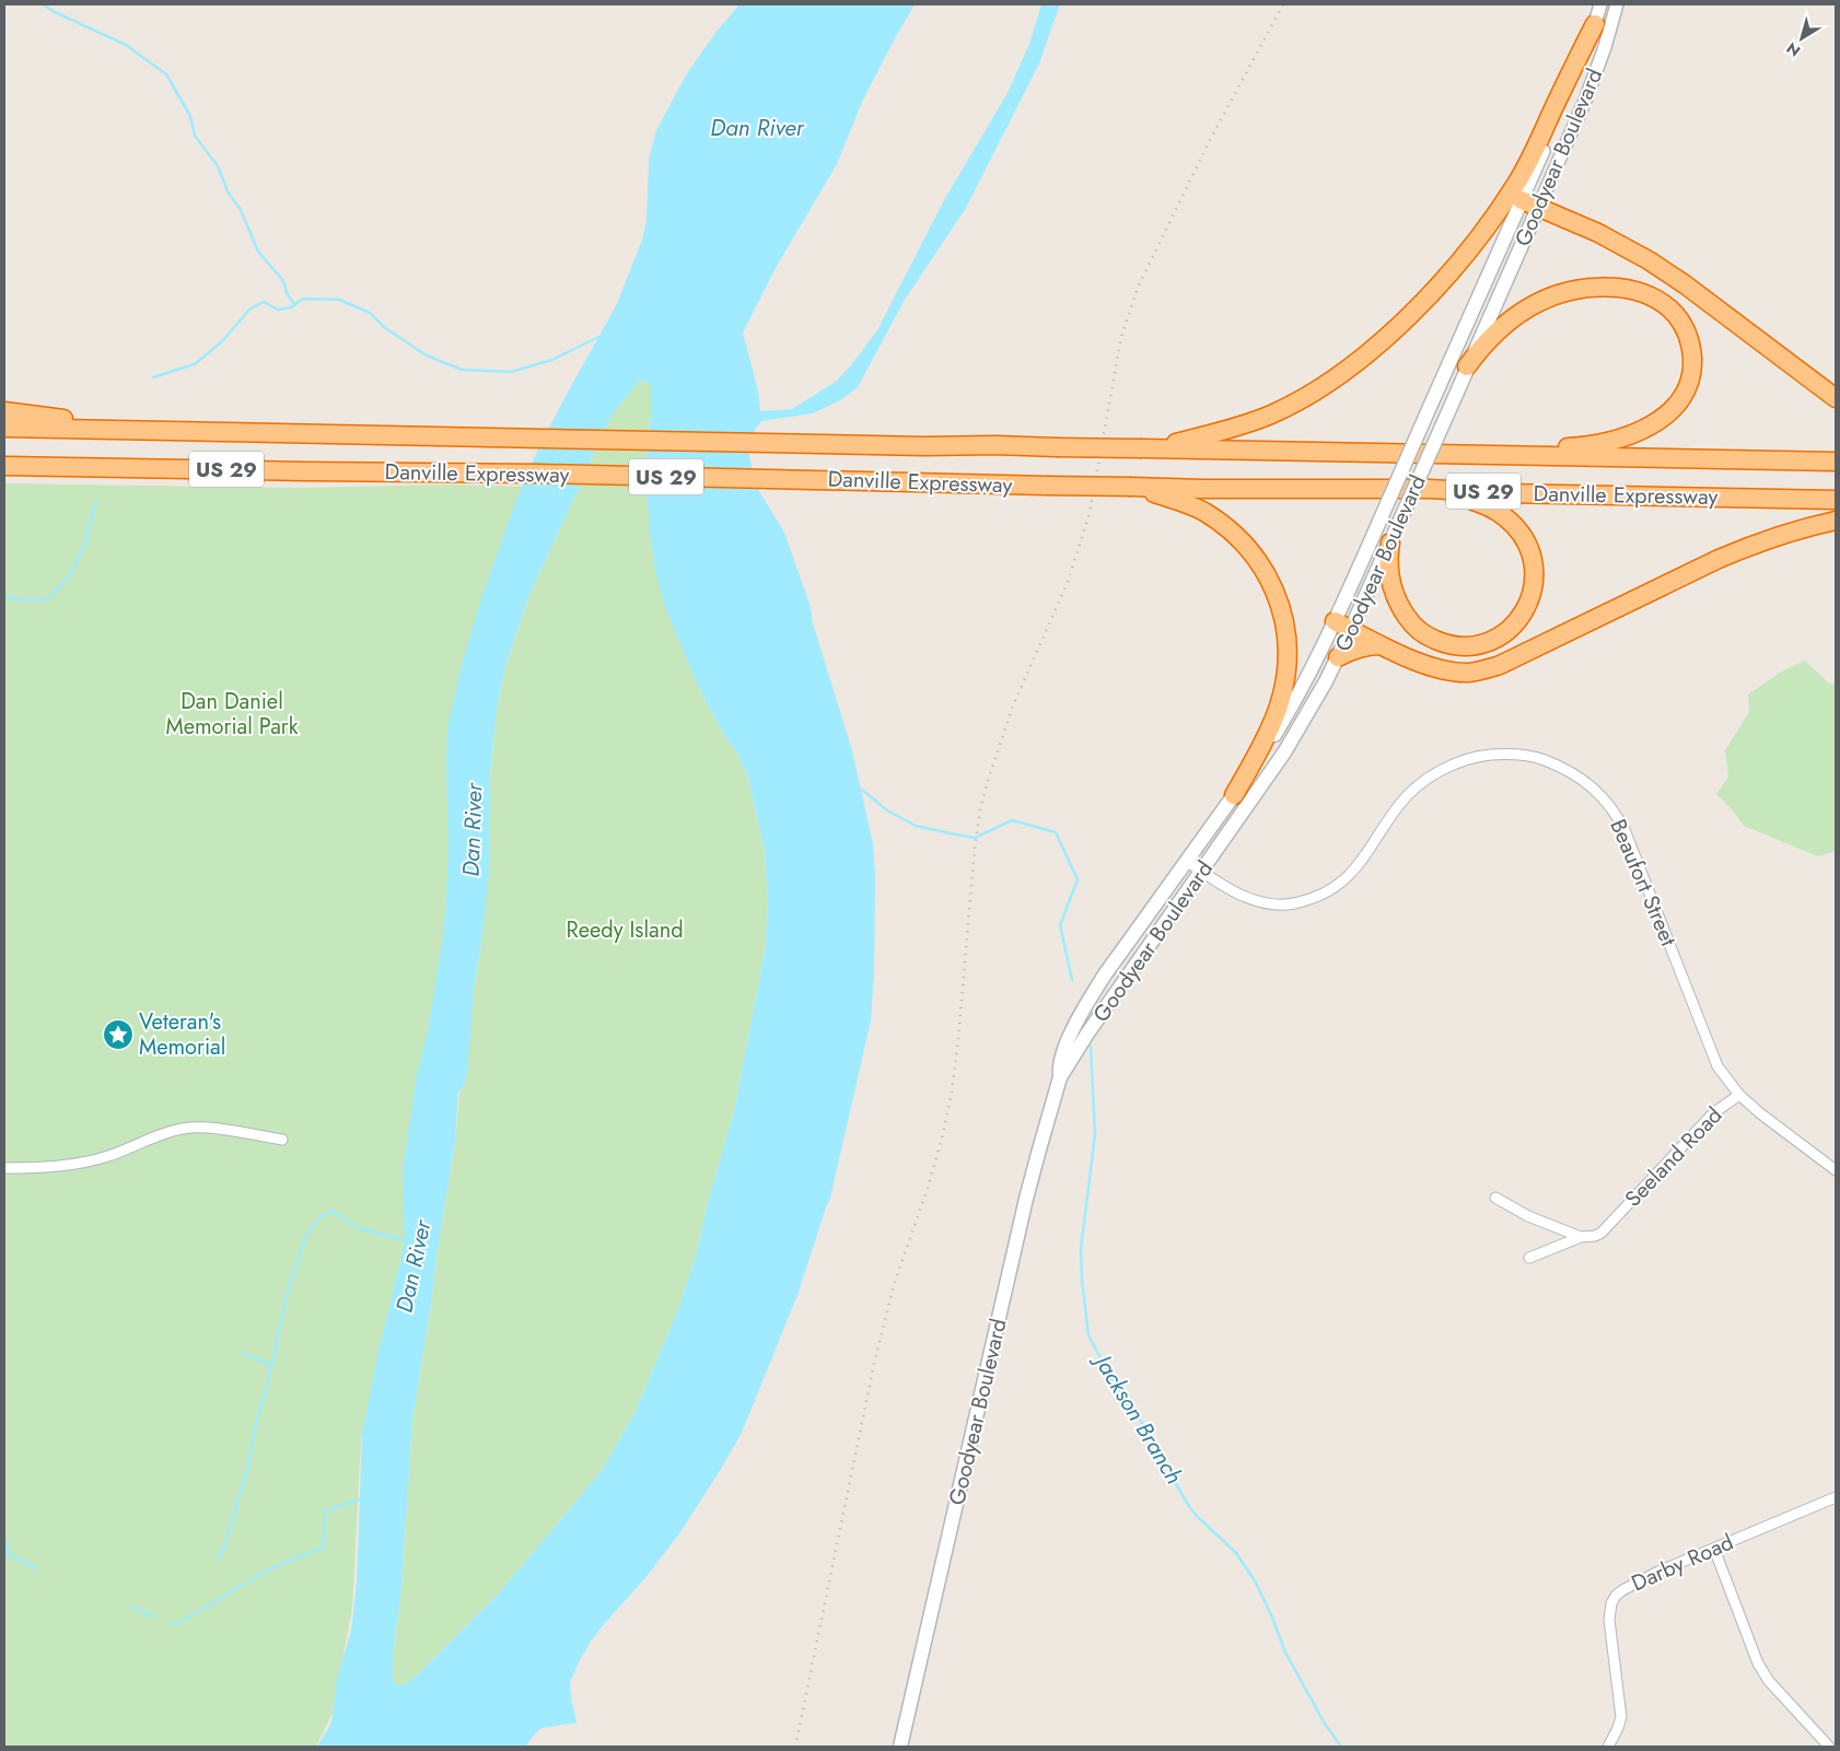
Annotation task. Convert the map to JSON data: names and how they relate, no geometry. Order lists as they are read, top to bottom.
{
  "streets": {
    "highway": ["US 29", "Danville Expressway"],
    "main road": ["Goodyear Boulevard"],
    "street": ["Beaufort Street", "Seeland Road", "Darby Road"]
  },
  "crossings": [
    ["Goodyear Boulevard", "Beaufort Street"],
    ["Beaufort Street", "Seeland Road"]
  ],
  "water": ["Dan River", "Jackson Branch"],
  "parks": ["Dan Daniel Memorial Park", "Reedy Island"],
  "places": {
    "place": ["Veteran's Memorial"]
  },
  "north": "bottom left"
}
